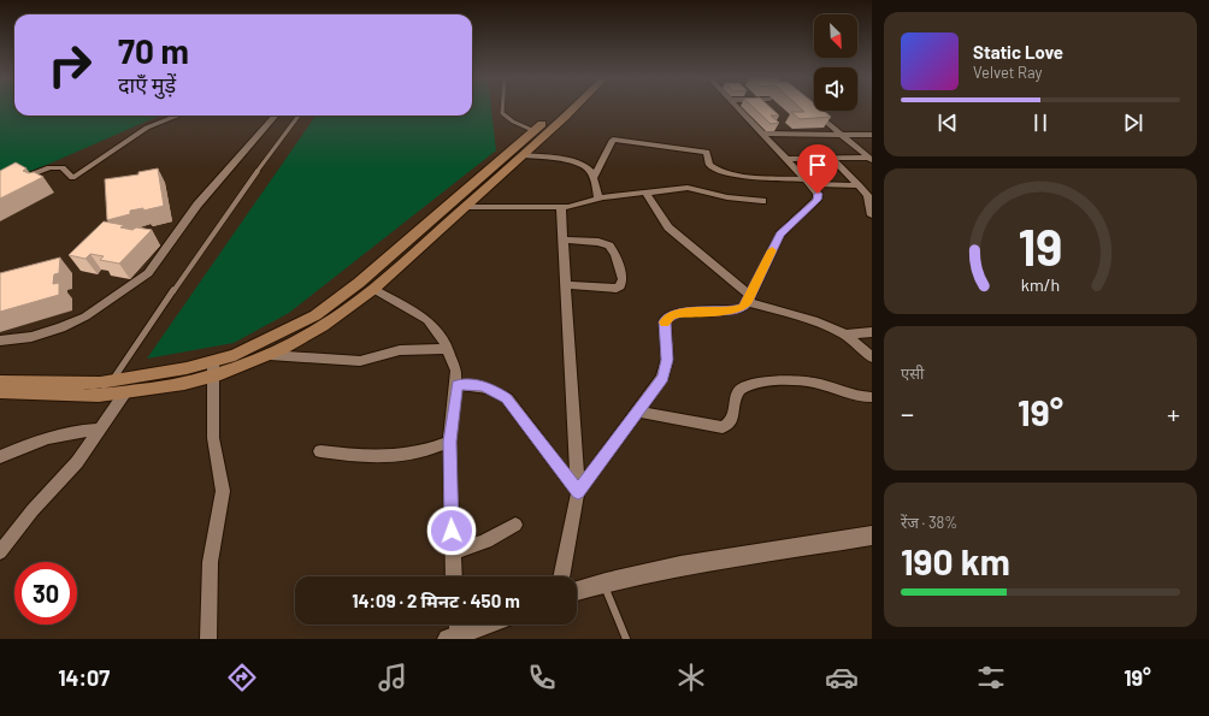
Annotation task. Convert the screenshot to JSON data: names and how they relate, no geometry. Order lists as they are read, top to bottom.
{
  "north": "bottom right",
  "page": {
    "turn": ["70 m", "दाएँ मुड़ें"],
    "song": ["Static Love", "Velvet Ray"],
    "tile": [
      "एसी",
      ["रेंज · 38%", "190 km"]
    ],
    "heat": ["−", "19°", "+"],
    "limit": "30",
    "trip": "14:09 · 2 मिनट · 450 m",
    "tabs": ["14:07", "19°"],
    "gauge": ["19", "km/h"]
  }
}
